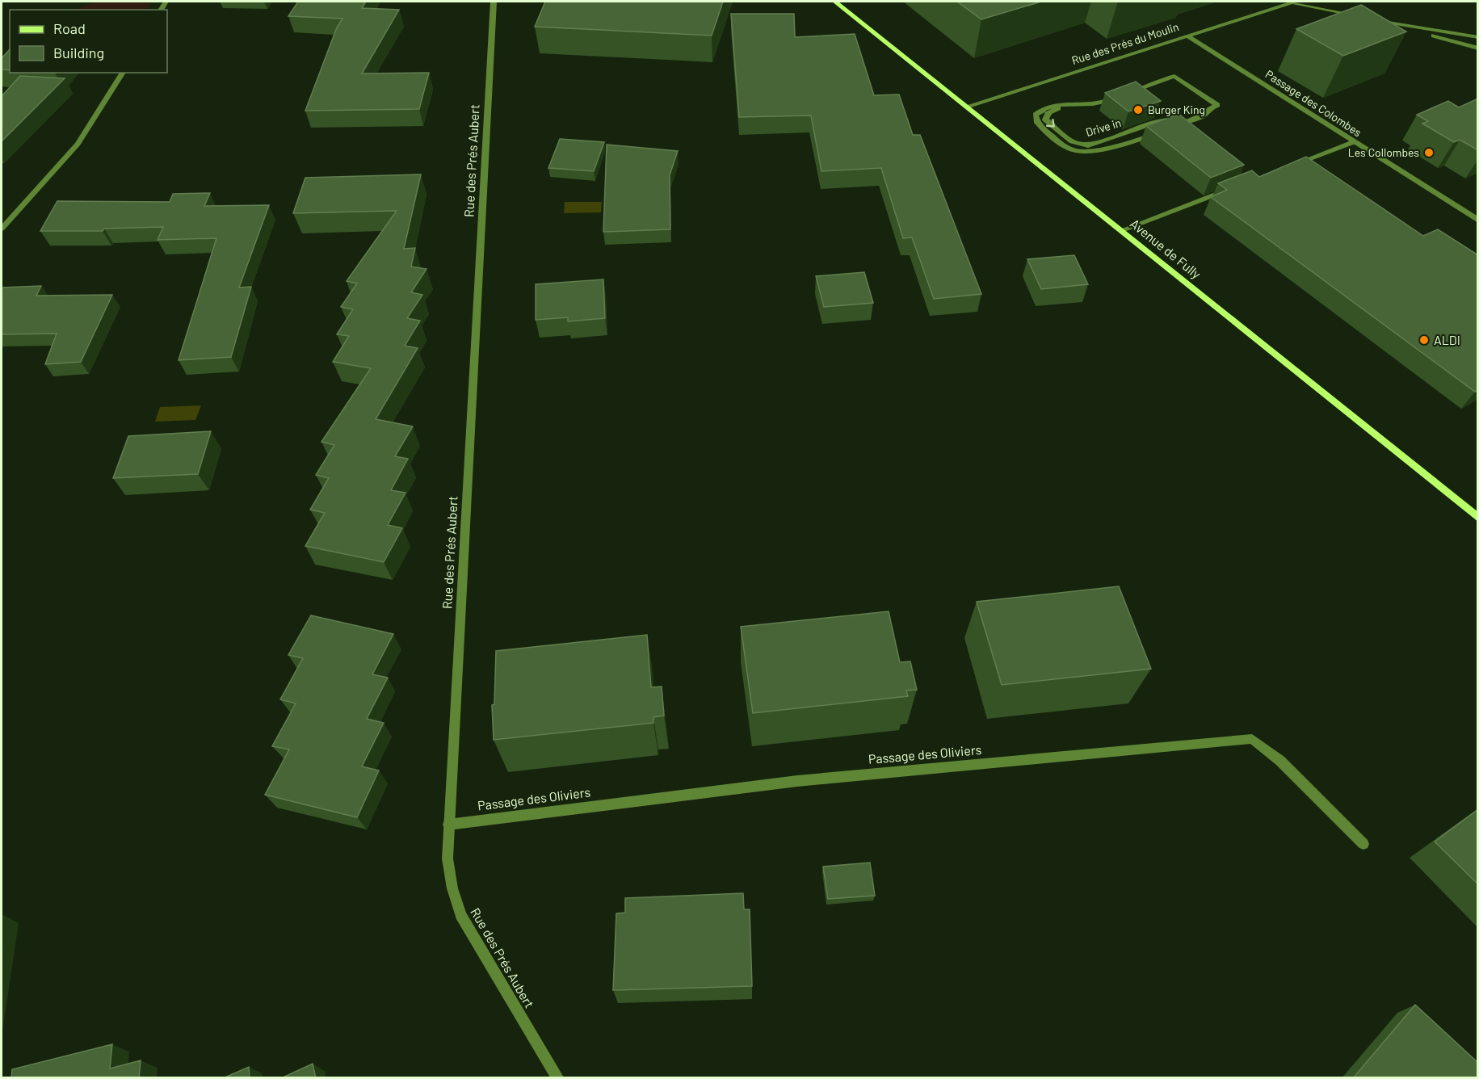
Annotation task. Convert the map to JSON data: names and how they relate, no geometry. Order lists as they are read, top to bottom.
{
  "streets": {
    "main road": ["Avenue de Fully"],
    "street": [
      "Rue des Prés du Moulin",
      "Passage des Colombes",
      "Drive in",
      "Rue des Prés Aubert",
      "Passage des Oliviers"
    ]
  },
  "crossings": [
    ["Rue des Prés du Moulin", "Passage des Colombes"],
    ["Rue des Prés du Moulin", "Avenue de Fully"],
    ["Rue des Prés Aubert", "Passage des Oliviers"]
  ],
  "places": ["Burger King", "Les Collombes", "ALDI"],
  "legend": ["Road", "Building"]
}
